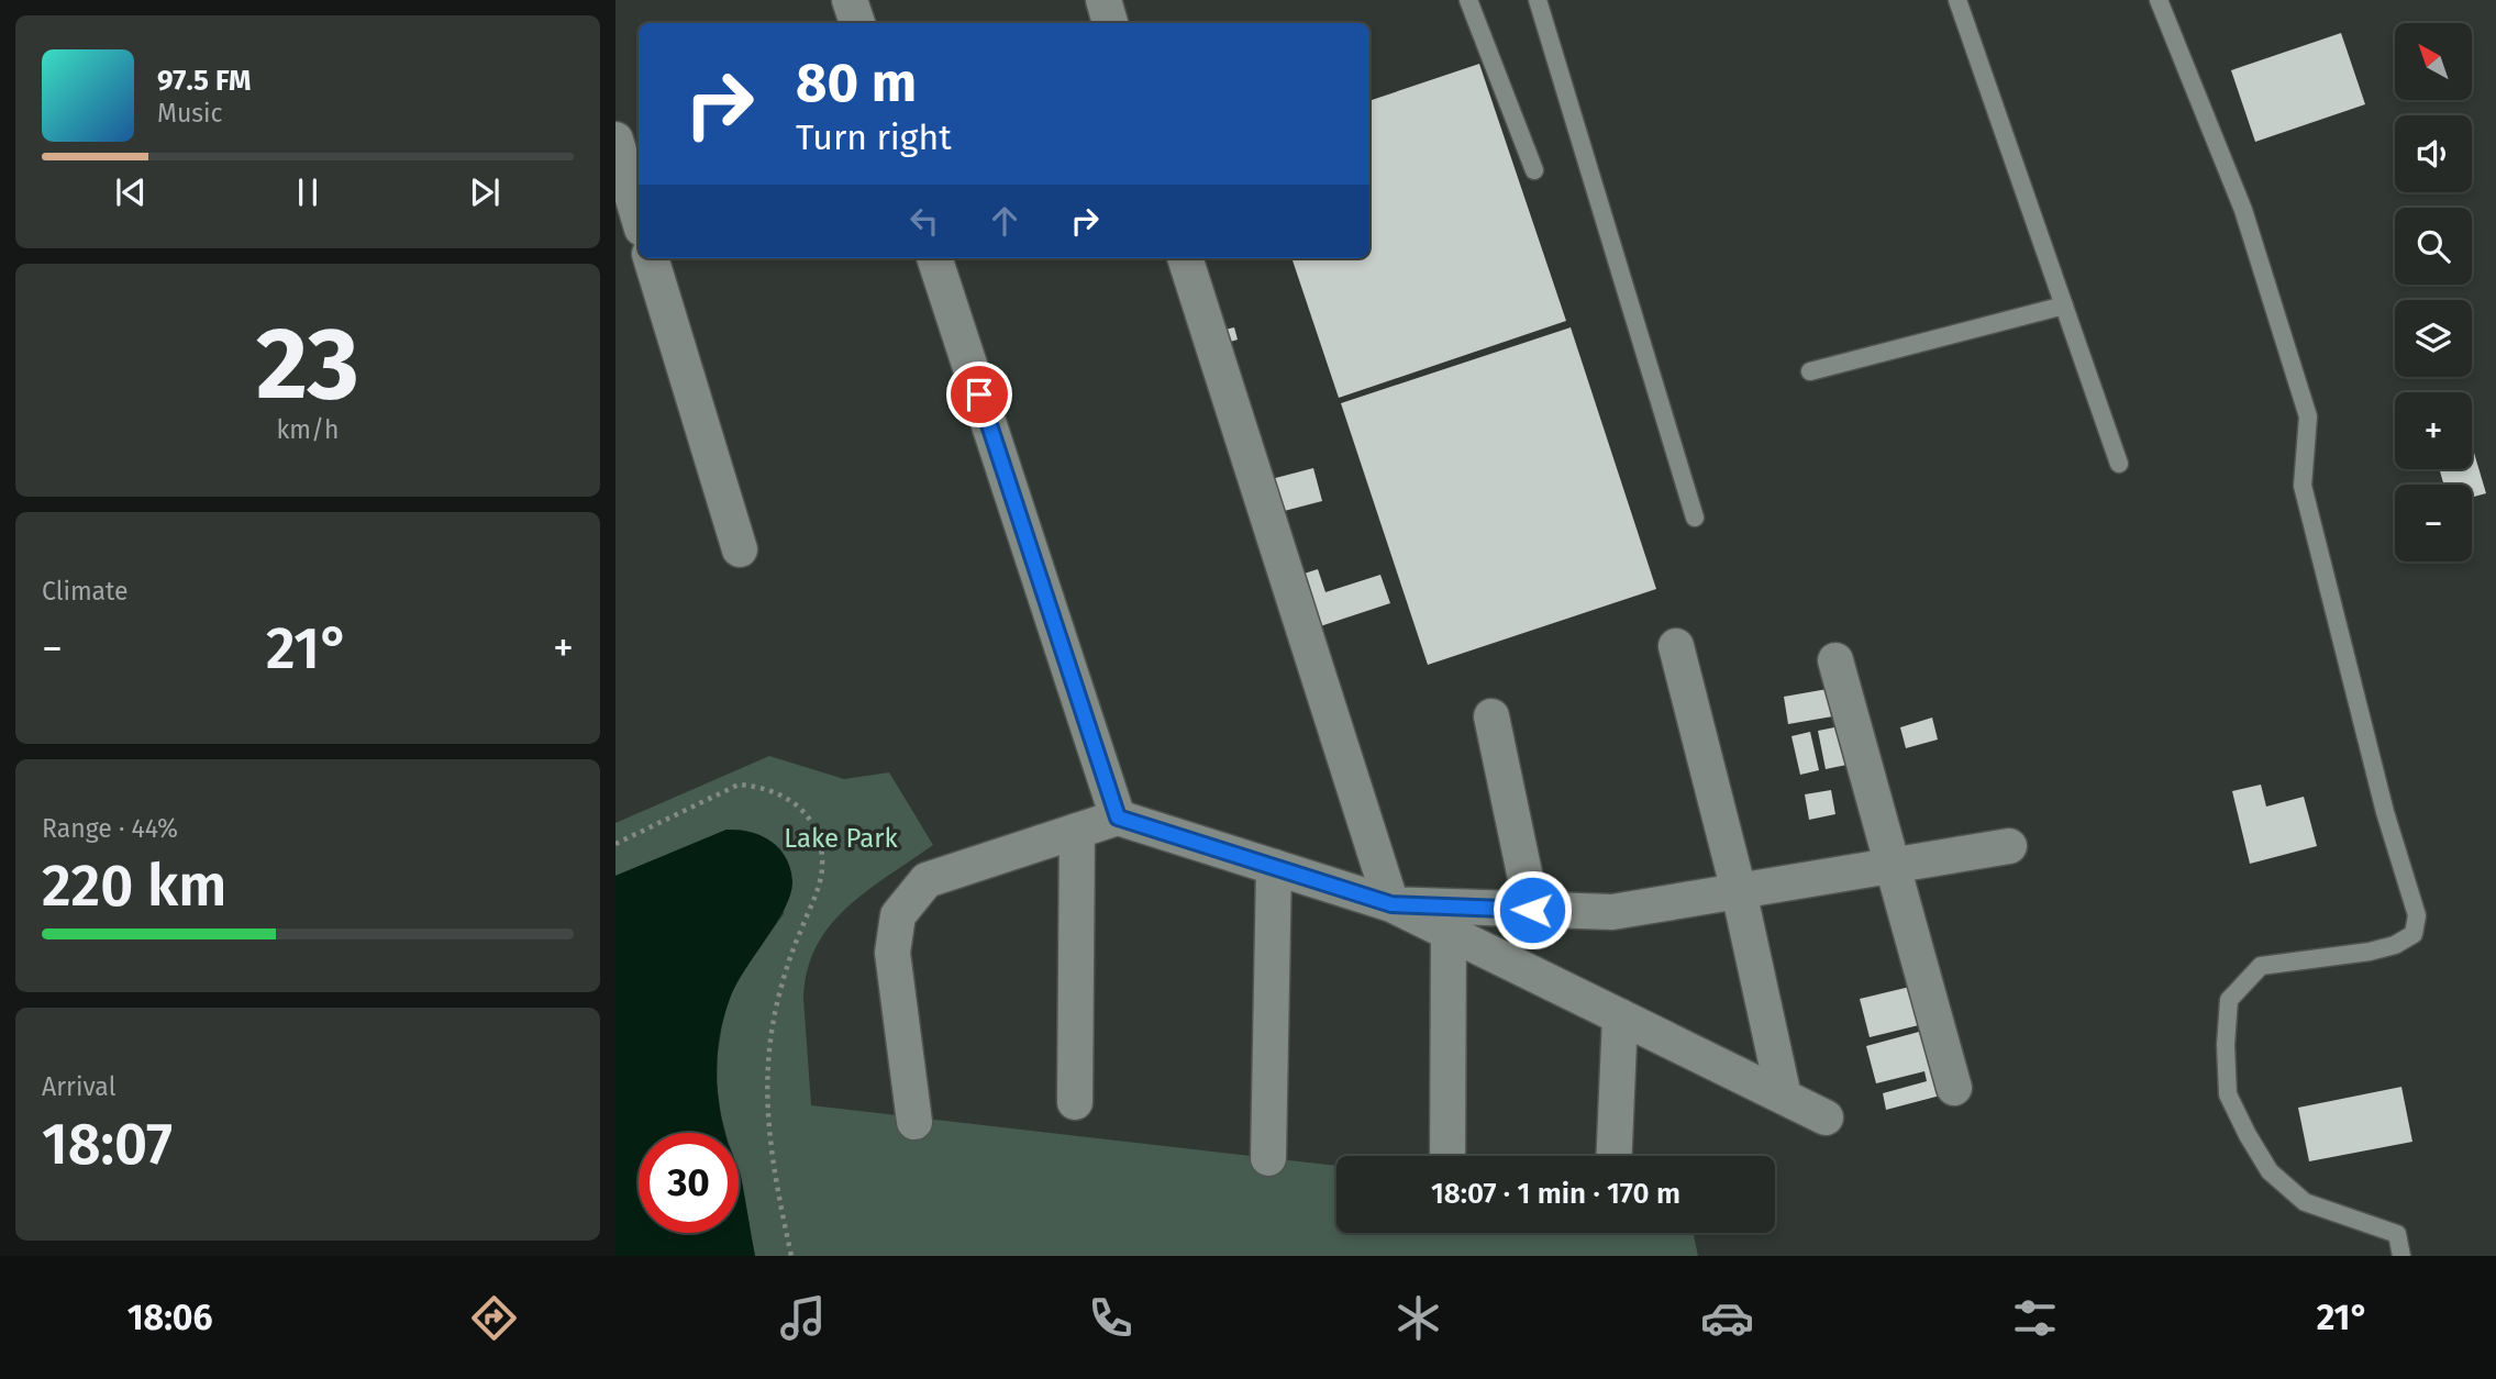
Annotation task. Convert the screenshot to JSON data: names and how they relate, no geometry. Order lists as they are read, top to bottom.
{
  "parks": ["Lake Park"],
  "north": "top left",
  "page": {
    "map_buttons": ["+", "−"],
    "turn": ["80 m", "Turn right"],
    "song": ["97.5 FM", "Music"],
    "tile": [
      ["23", "km/h"],
      "Climate",
      ["Range · 44%", "220 km"],
      ["Arrival", "18:07"]
    ],
    "heat": ["−", "21°", "+"],
    "limit": "30",
    "trip": "18:07 · 1 min · 170 m",
    "tabs": ["18:06", "21°"]
  }
}
